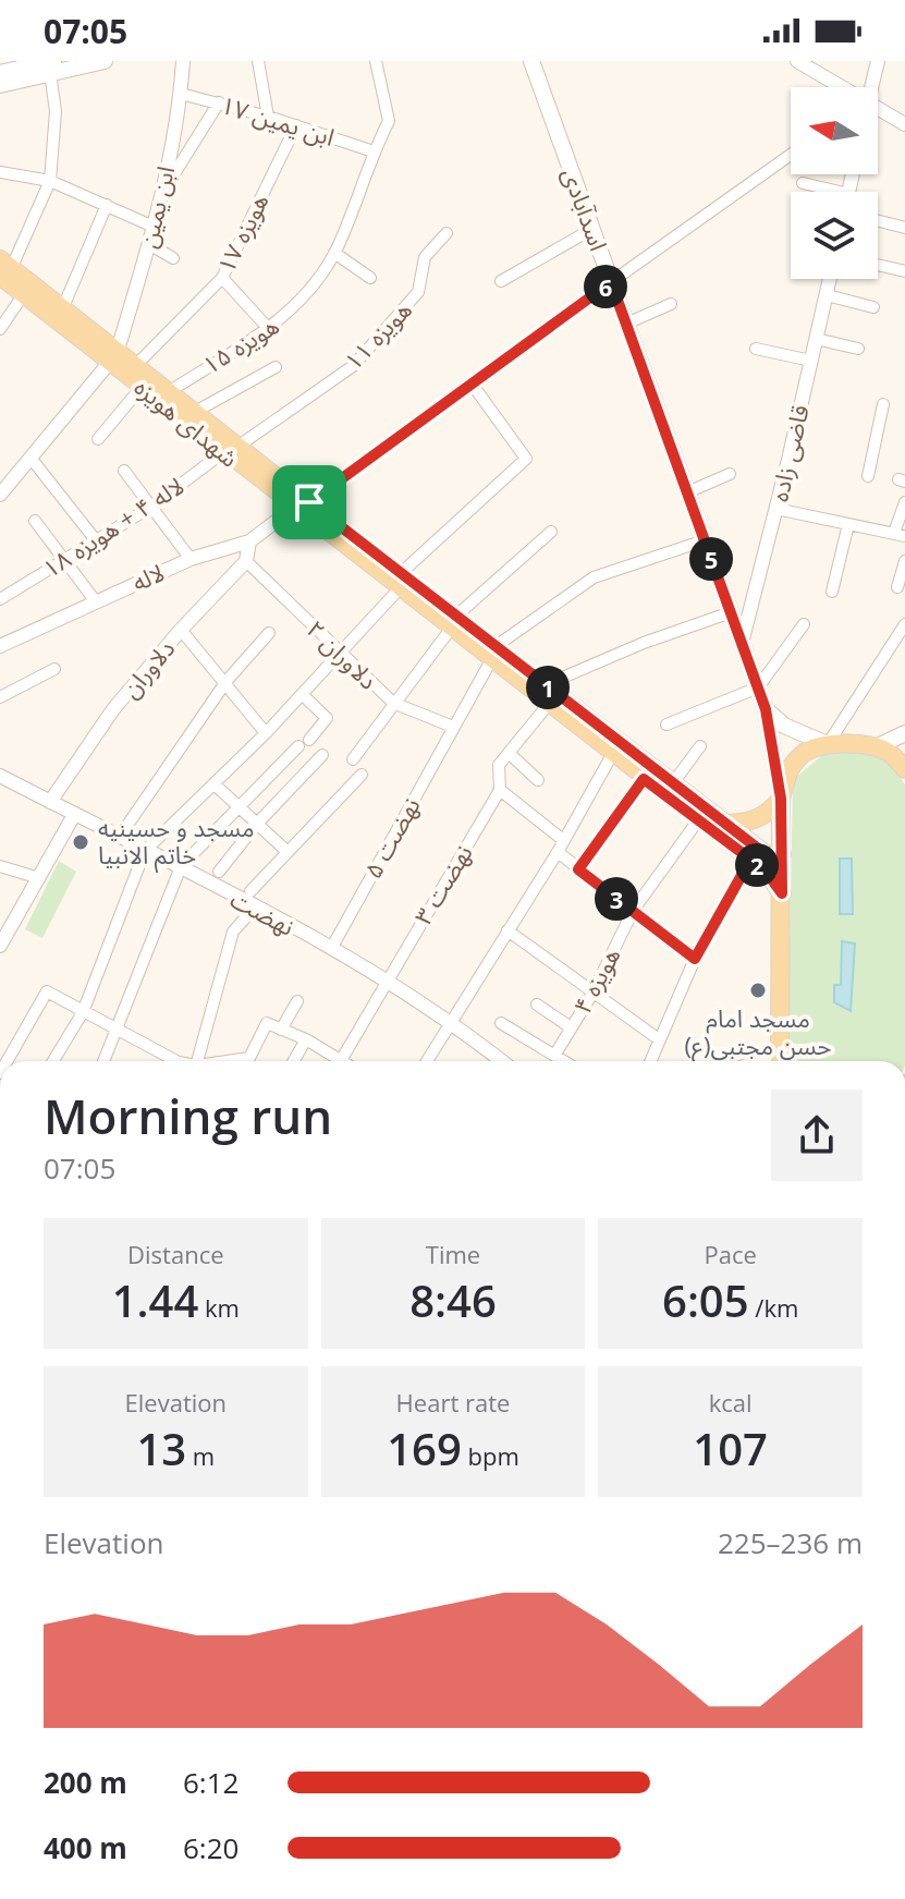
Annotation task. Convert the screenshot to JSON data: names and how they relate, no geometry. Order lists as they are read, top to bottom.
{
  "streets": {
    "main road": ["اسدآبادی", "شهدای هویزه"],
    "street": [
      "ابن یمین ۱۷",
      "ابن یمین",
      "هویزه ۱۷",
      "هویزه ۱۱",
      "هویزه ۱۵",
      "قاضی زاده",
      "لاله ۴ + هویزه ۱۸",
      "لاله",
      "دلاوران ۲",
      "دلاوران",
      "نهضت ۵",
      "نهضت ۳",
      "نهضت",
      "هویزه ۴"
    ]
  },
  "crossings": [
    ["ابن یمین ۱۷", "ابن یمین"],
    ["ابن یمین ۱۷", "هویزه ۱۷"],
    ["ابن یمین ۱۷", "هویزه ۱۵"],
    ["ابن یمین", "شهدای هویزه"],
    ["اسدآبادی", "قاضی زاده"],
    ["اسدآبادی", "لاله"],
    ["هویزه ۱۷", "شهدای هویزه"],
    ["هویزه ۱۱", "شهدای هویزه"],
    ["هویزه ۱۱", "لاله ۴ + هویزه ۱۸"],
    ["هویزه ۱۵", "شهدای هویزه"],
    ["شهدای هویزه", "لاله ۴ + هویزه ۱۸"],
    ["شهدای هویزه", "لاله"],
    ["شهدای هویزه", "نهضت ۵"],
    ["شهدای هویزه", "هویزه ۴"],
    ["دلاوران ۲", "دلاوران"],
    ["دلاوران ۲", "نهضت ۵"],
    ["دلاوران", "نهضت"],
    ["نهضت ۵", "نهضت"],
    ["نهضت ۳", "نهضت"]
  ],
  "places": ["مسجد و حسینیه خاتم الانبیا", "مسجد امام حسن مجتبی(ع)"],
  "north": "left",
  "page": {
    "status": "07:05",
    "pins": [
      "6",
      "5",
      "1",
      "2",
      "3"
    ],
    "heading": ["Morning run", "07:05"],
    "stats": [
      ["Distance", "1.44 km"],
      ["Time", "8:46"],
      ["Pace", "6:05 /km"],
      ["Elevation", "13 m"],
      ["Heart rate", "169 bpm"],
      ["kcal", "107"]
    ],
    "chart": ["Elevation", "225–236 m"],
    "list": [
      {
        "name": "200 m",
        "note": "6:12"
      },
      {
        "name": "400 m",
        "note": "6:20"
      }
    ]
  }
}
